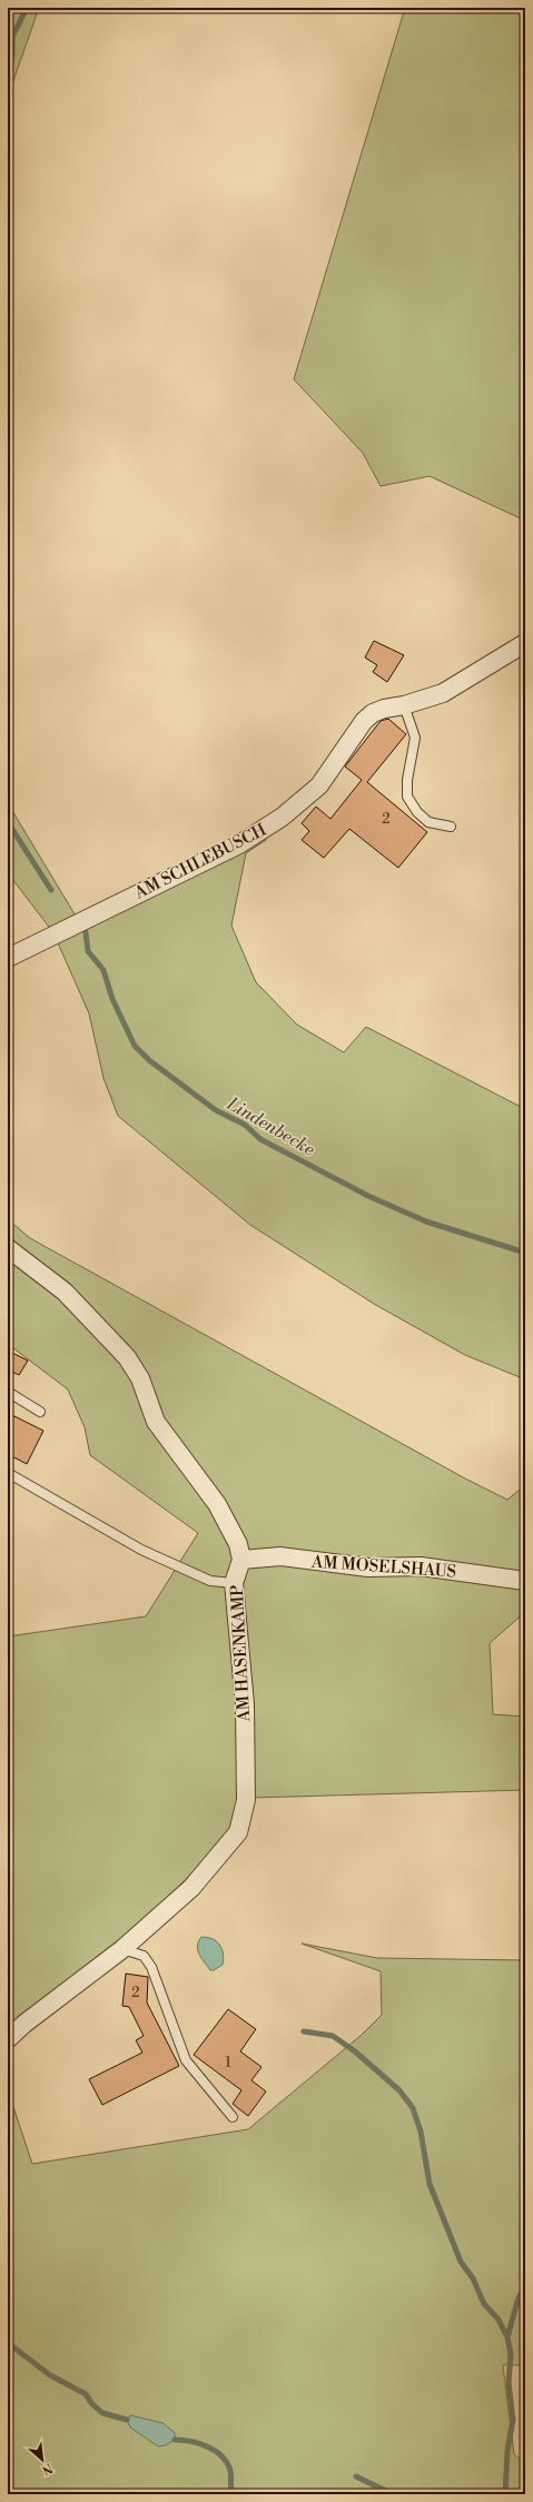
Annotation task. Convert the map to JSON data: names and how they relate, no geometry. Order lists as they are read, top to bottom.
{
  "streets": {
    "street": ["AM SCHLEBUSCH", "AM MOSELSHAUS", "AM HASENKAMP"]
  },
  "crossings": [
    ["AM MOSELSHAUS", "AM HASENKAMP"]
  ],
  "water": ["Lindenbecke"],
  "house_numbers": ["2", "2", "1"],
  "north": "bottom right"
}
